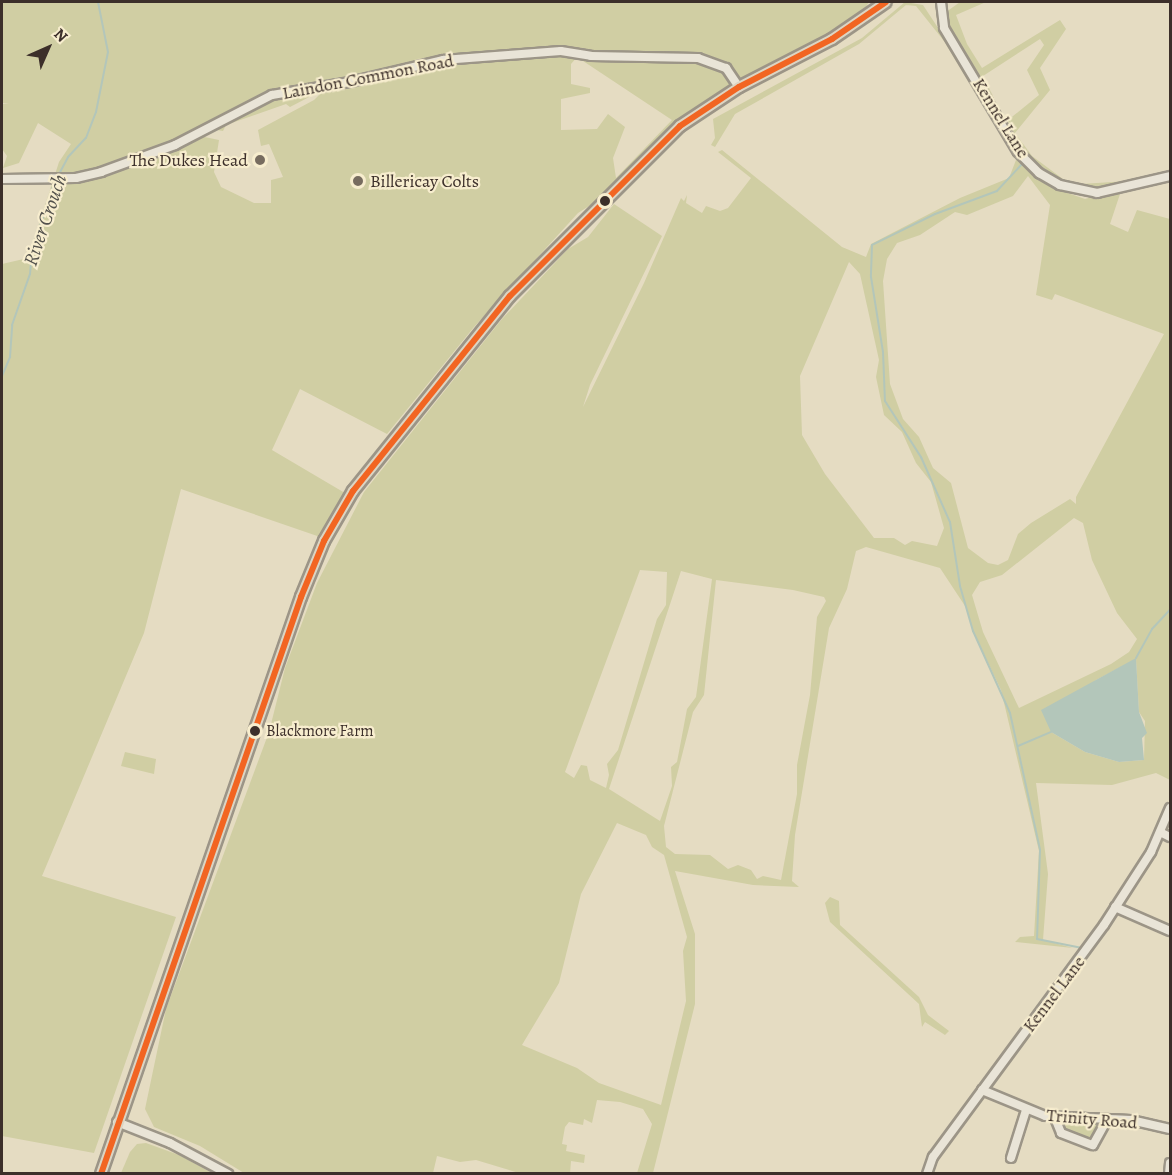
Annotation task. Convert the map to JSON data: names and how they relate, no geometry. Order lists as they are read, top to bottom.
{
  "streets": {
    "street": ["Laindon Common Road", "Kennel Lane", "Trinity Road"]
  },
  "crossings": [
    ["Kennel Lane", "Trinity Road"]
  ],
  "water": ["River Crouch"],
  "places": ["The Dukes Head", "Billericay Colts", "Blackmore Farm"],
  "north": "top right"
}
